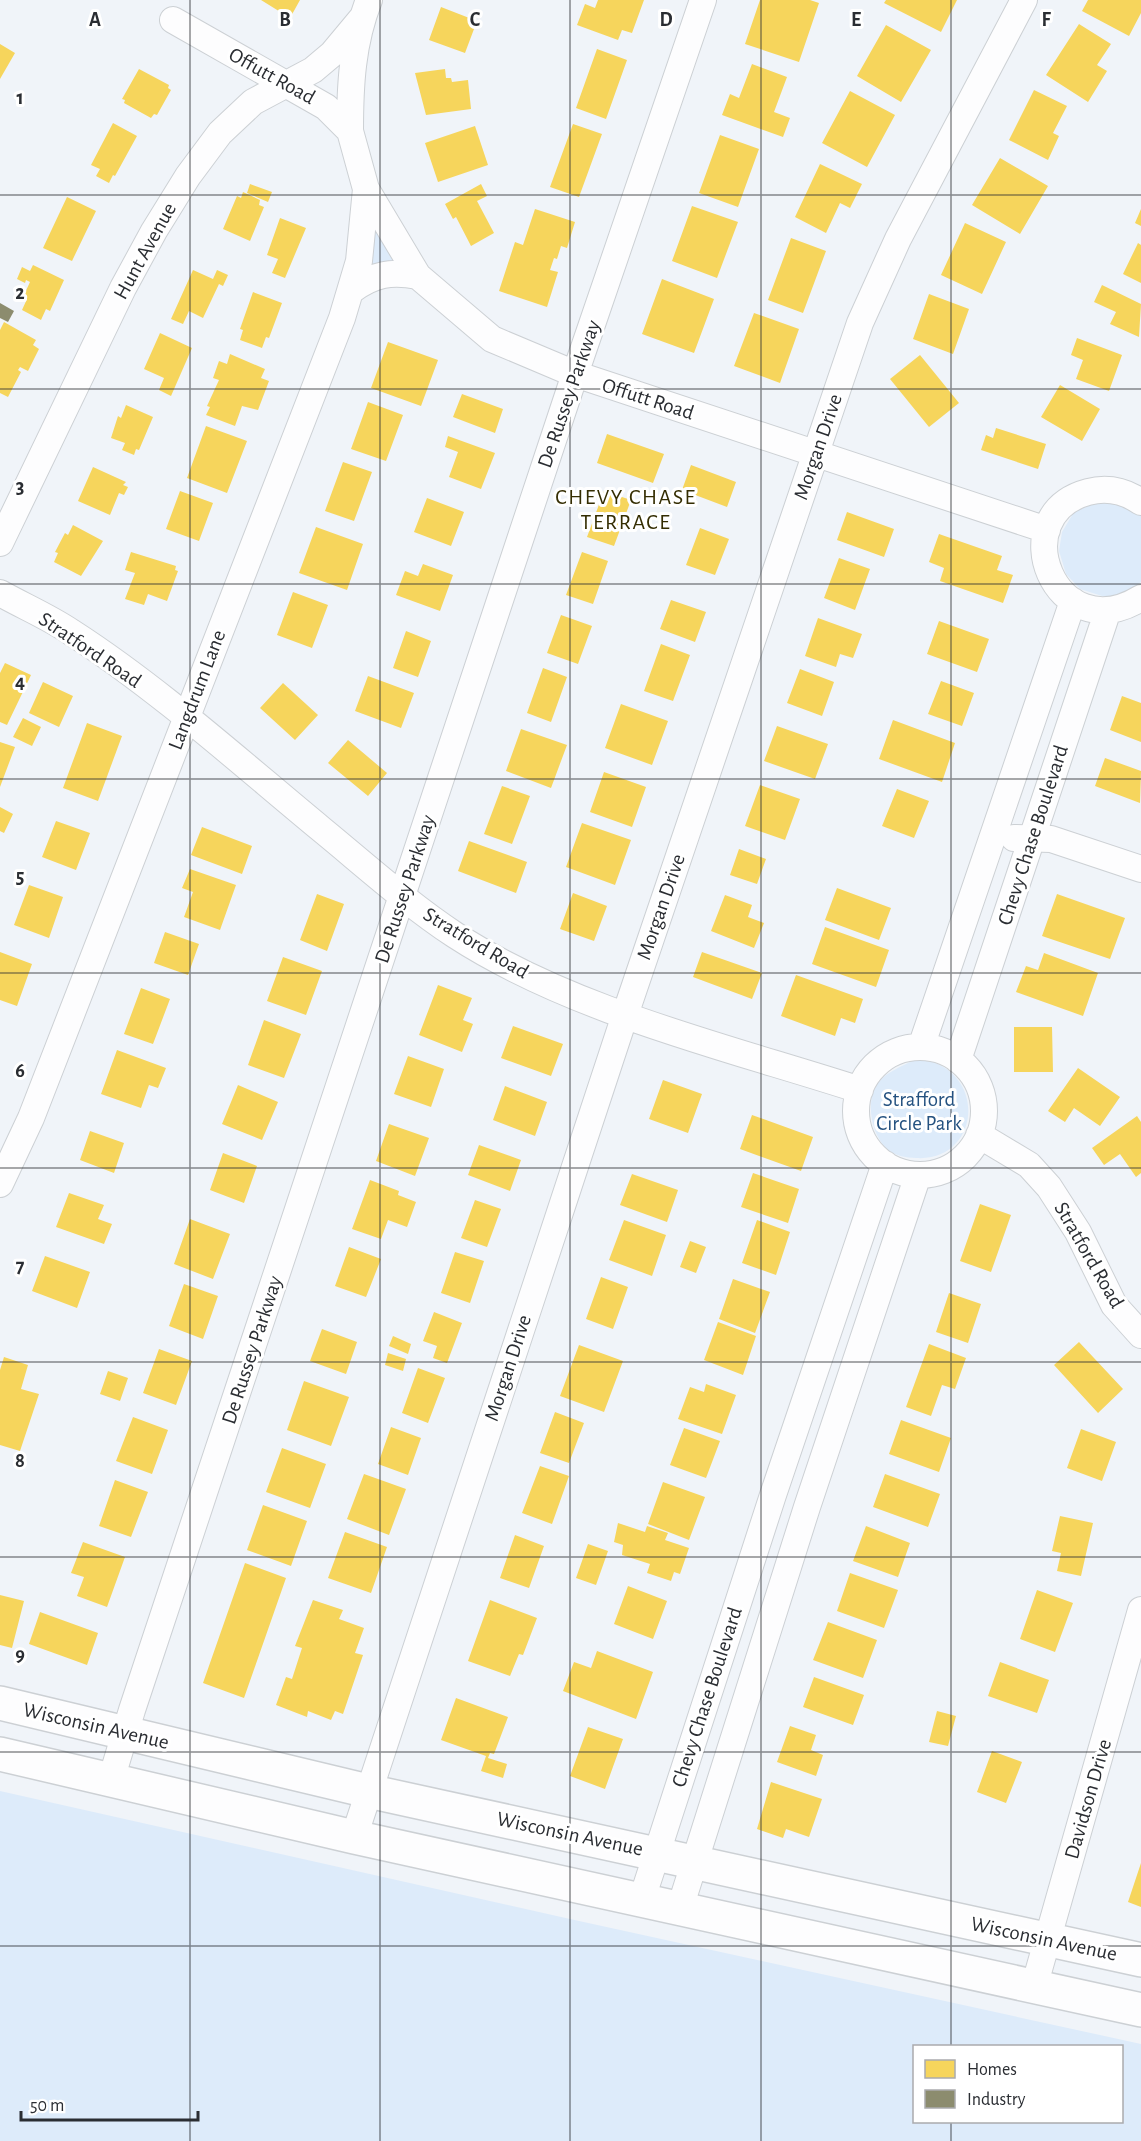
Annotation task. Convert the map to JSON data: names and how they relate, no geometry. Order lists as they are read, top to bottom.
{
  "streets": {
    "main road": ["Wisconsin Avenue"],
    "street": [
      "Offutt Road",
      "Hunt Avenue",
      "De Russey Parkway",
      "Morgan Drive",
      "Stratford Road",
      "Langdrum Lane",
      "Chevy Chase Boulevard",
      "Davidson Drive"
    ]
  },
  "crossings": [
    ["Offutt Road", "Hunt Avenue"],
    ["Offutt Road", "De Russey Parkway"],
    ["Offutt Road", "Morgan Drive"],
    ["Offutt Road", "Langdrum Lane"],
    ["De Russey Parkway", "Stratford Road"],
    ["De Russey Parkway", "Wisconsin Avenue"],
    ["Morgan Drive", "Stratford Road"],
    ["Morgan Drive", "Wisconsin Avenue"],
    ["Stratford Road", "Langdrum Lane"],
    ["Stratford Road", "Chevy Chase Boulevard"],
    ["Chevy Chase Boulevard", "Wisconsin Avenue"],
    ["Wisconsin Avenue", "Davidson Drive"]
  ],
  "districts": ["CHEVY CHASE TERRACE"],
  "parks": ["Strafford Circle Park"],
  "legend": ["Homes", "Industry"],
  "scale_bar": "50 m",
  "grid": {
    "columns": [
      "A",
      "B",
      "C",
      "D",
      "E",
      "F"
    ],
    "rows": [
      "1",
      "2",
      "3",
      "4",
      "5",
      "6",
      "7",
      "8",
      "9"
    ]
  }
}
